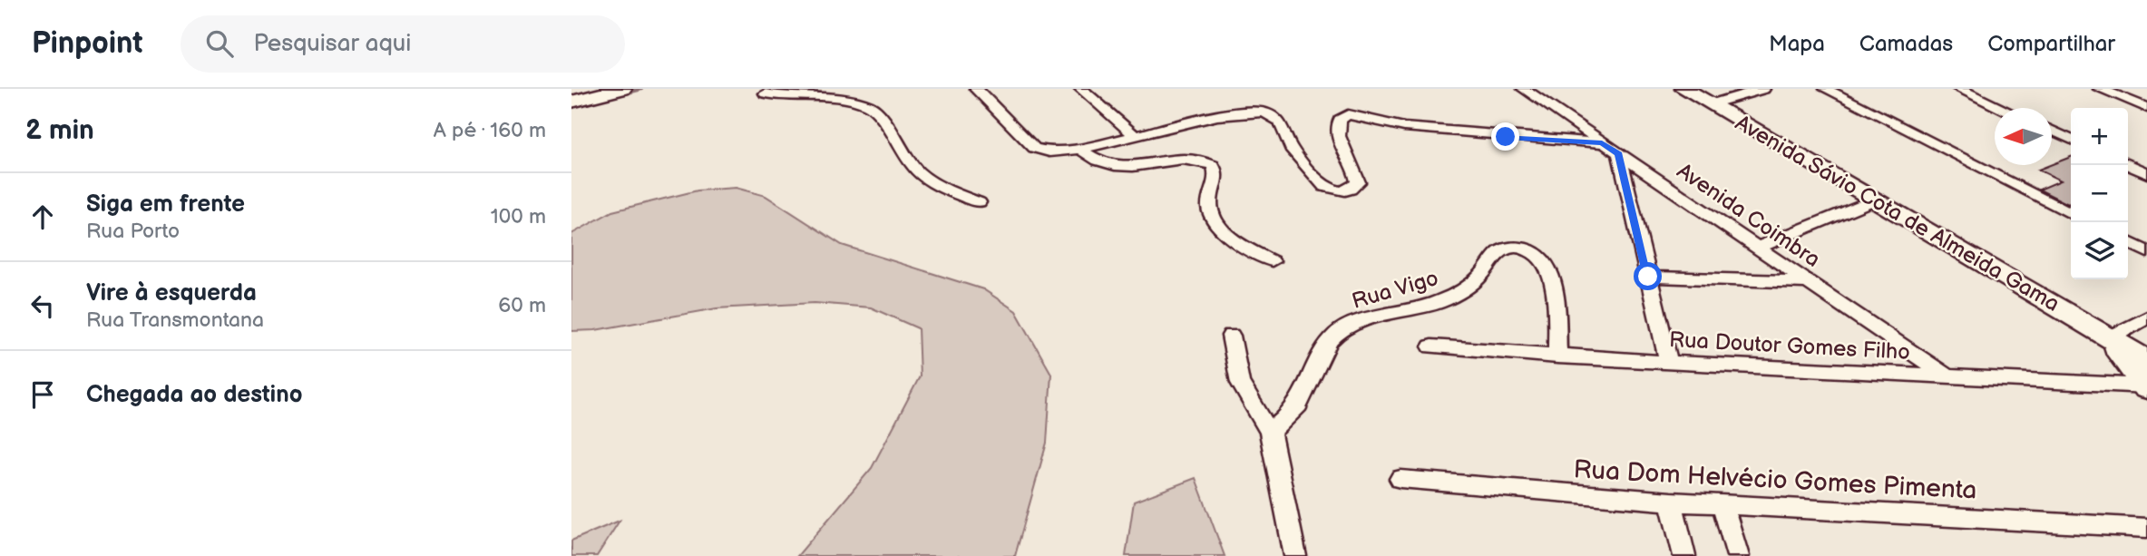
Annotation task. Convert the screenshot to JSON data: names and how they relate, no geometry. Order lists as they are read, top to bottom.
{
  "streets": {
    "street": [
      "Avenida Sávio Cota de Almeida Gama",
      "Avenida Coimbra",
      "Rua Vigo",
      "Rua Doutor Gomes Filho",
      "Rua Dom Helvécio Gomes Pimenta"
    ]
  },
  "crossings": [
    ["Avenida Coimbra", "Rua Doutor Gomes Filho"],
    ["Rua Vigo", "Rua Doutor Gomes Filho"]
  ],
  "north": "left",
  "page": {
    "header": "Pinpoint",
    "search": "Pesquisar aqui",
    "nav": ["Mapa", "Camadas", "Compartilhar"],
    "heading": ["2 min", "A pé · 160 m"],
    "map_buttons": ["+", "−"],
    "list": [
      ["Siga em frente", "Rua Porto", "100 m"],
      ["Vire à esquerda", "Rua Transmontana", "60 m"],
      "Chegada ao destino"
    ]
  }
}
